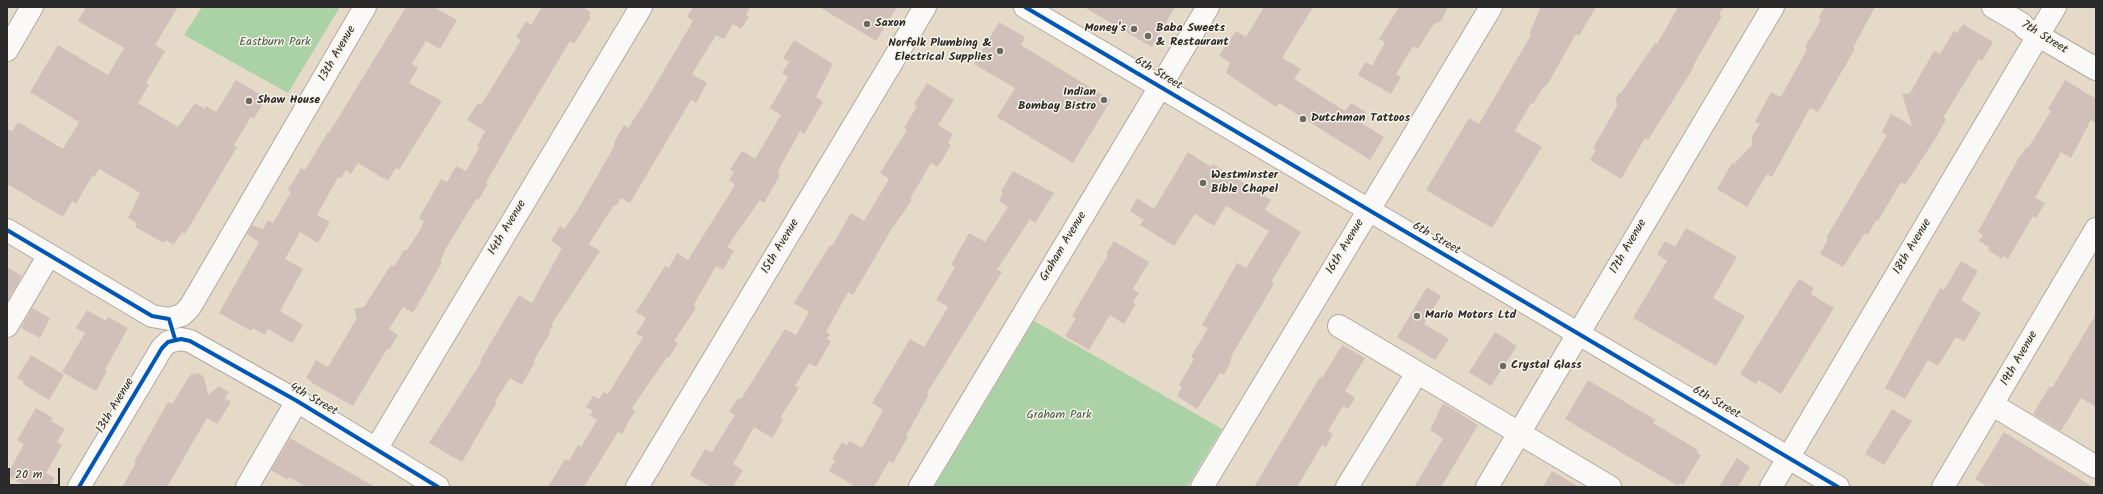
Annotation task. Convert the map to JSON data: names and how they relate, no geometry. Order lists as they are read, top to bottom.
{
  "streets": {
    "street": [
      "7th Street",
      "13th Avenue",
      "6th Street",
      "14th Avenue",
      "15th Avenue",
      "Graham Avenue",
      "16th Avenue",
      "17th Avenue",
      "18th Avenue",
      "19th Avenue",
      "4th Street"
    ]
  },
  "crossings": [
    ["7th Street", "18th Avenue"],
    ["13th Avenue", "4th Street"],
    ["6th Street", "Graham Avenue"],
    ["6th Street", "16th Avenue"],
    ["6th Street", "17th Avenue"],
    ["6th Street", "18th Avenue"],
    ["14th Avenue", "4th Street"]
  ],
  "parks": ["Eastburn Park", "Graham Park"],
  "places": [
    "Saxon",
    "Money's",
    "Baba Sweets & Restaurant",
    "Norfolk Plumbing & Electrical Supplies",
    "Indian Bombay Bistro",
    "Shaw House",
    "Dutchman Tattoos",
    "Westminster Bible Chapel",
    "Mario Motors Ltd",
    "Crystal Glass"
  ],
  "scale_bar": "20 m"
}
